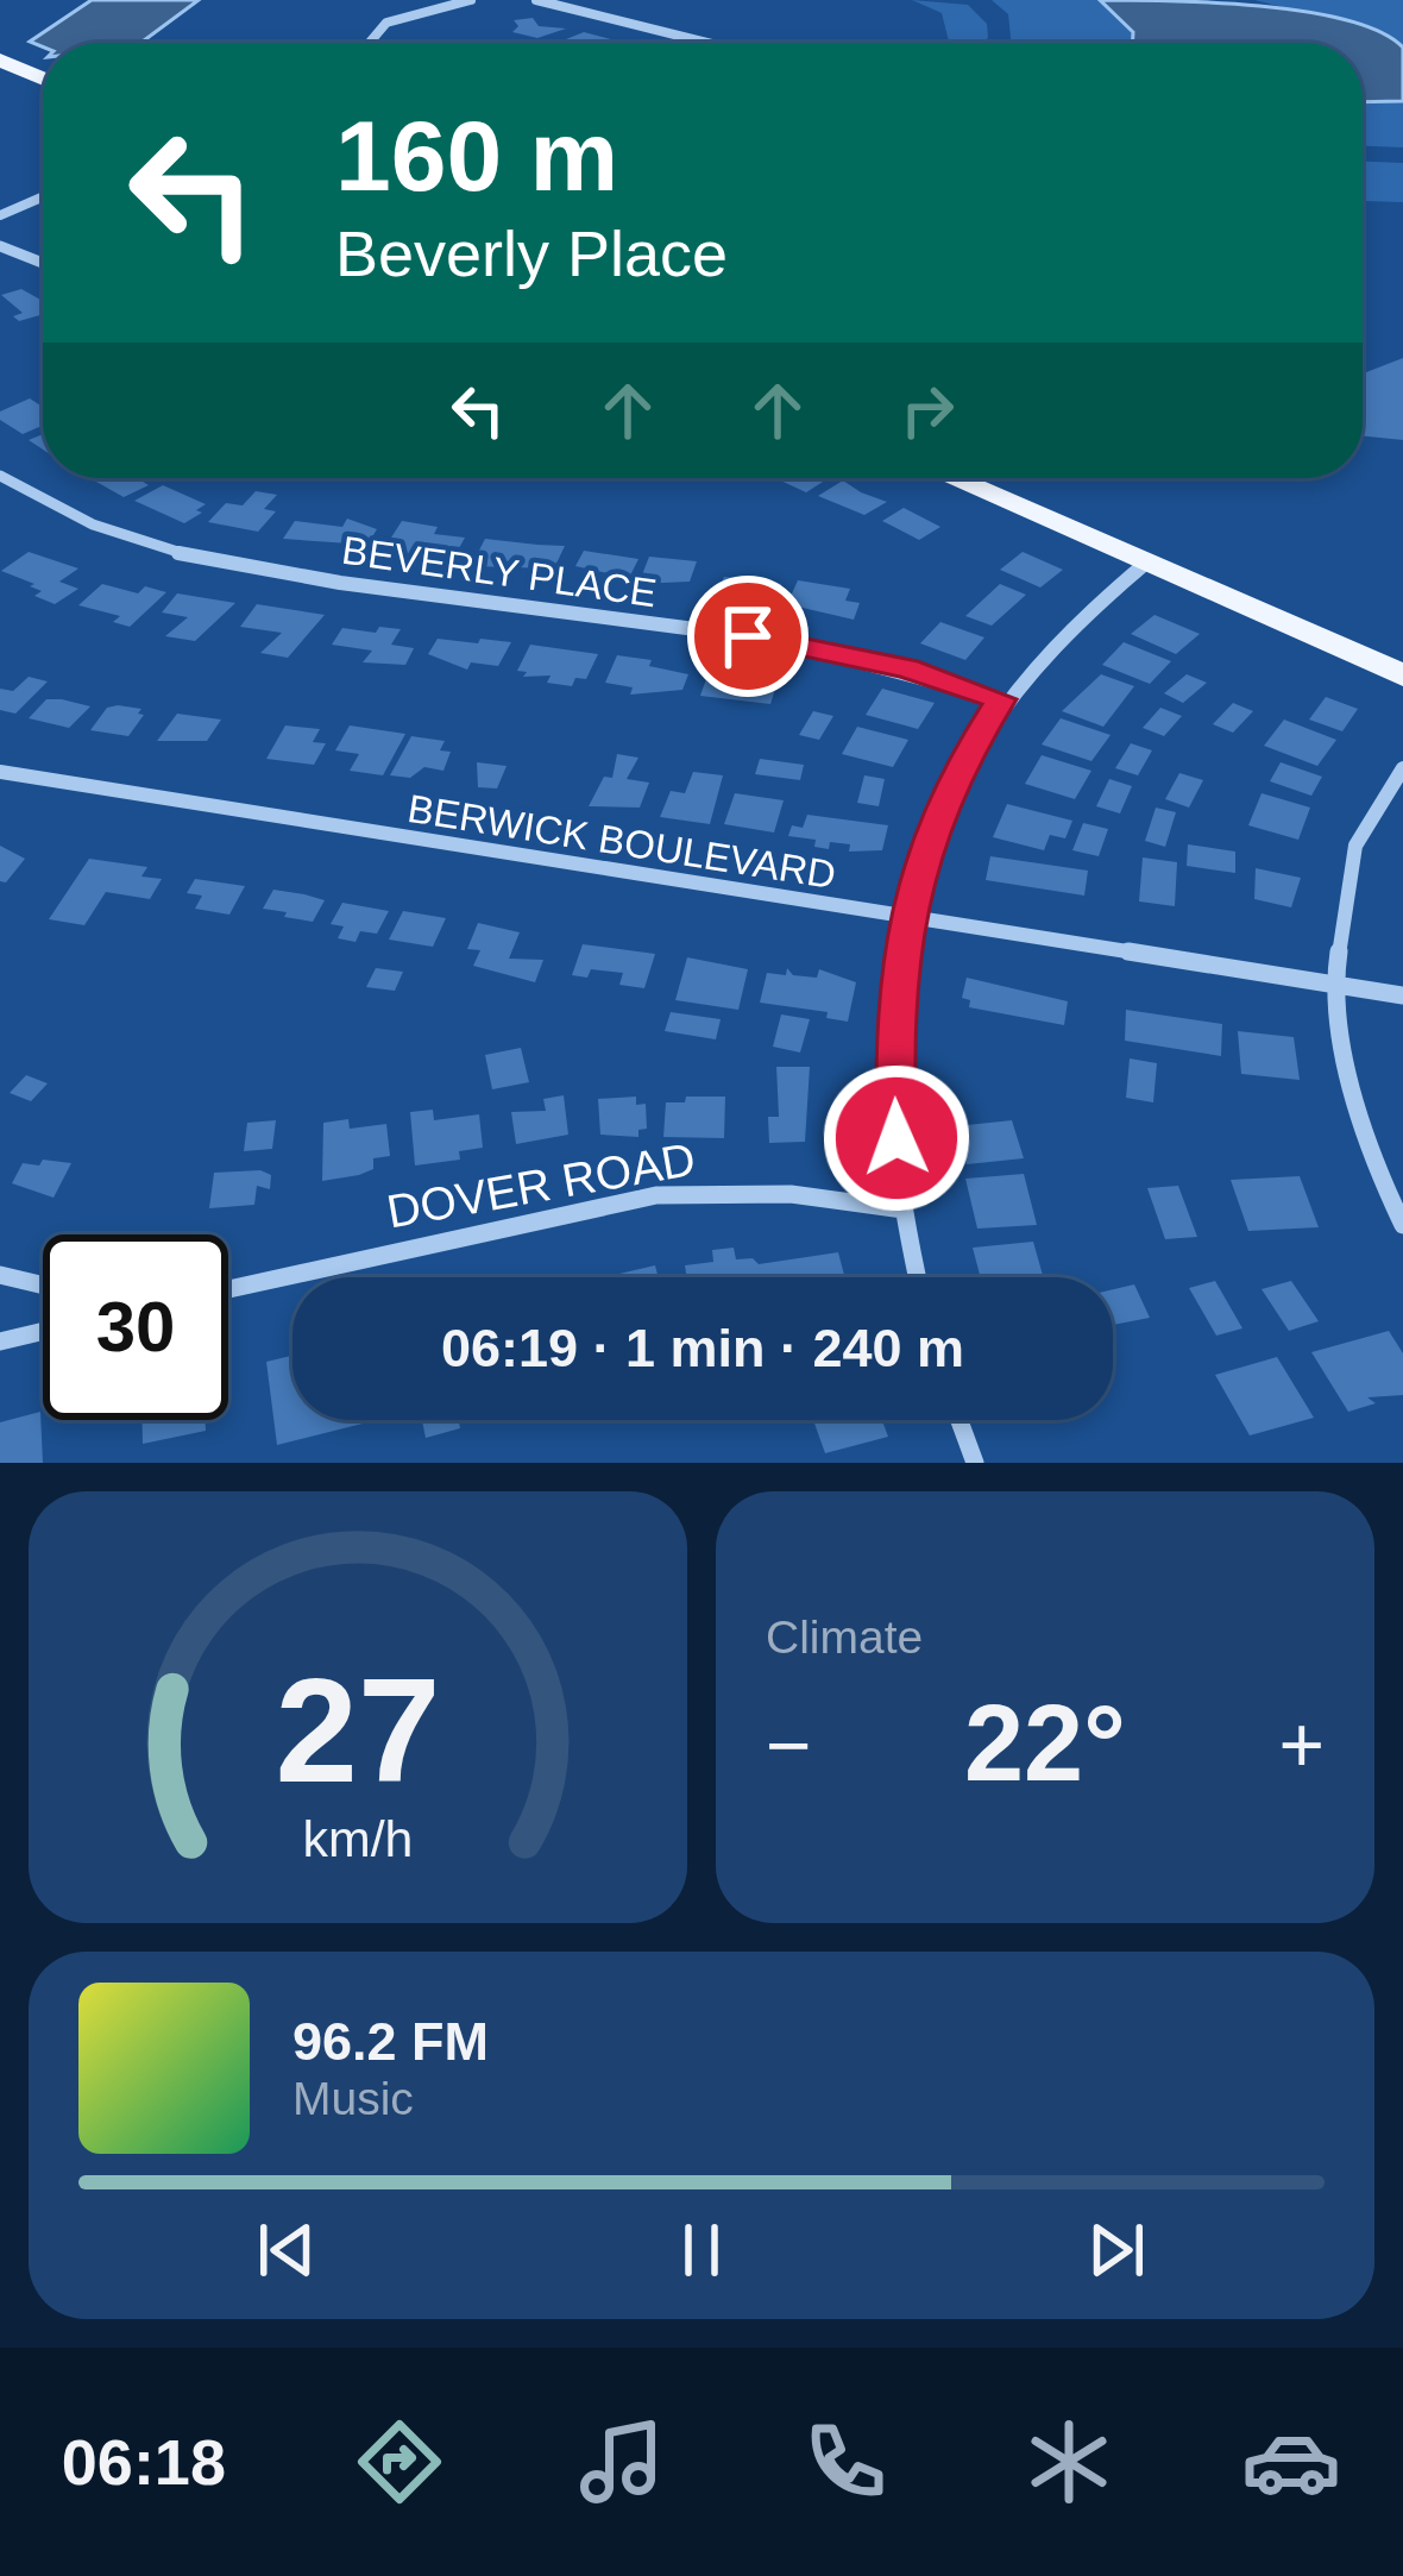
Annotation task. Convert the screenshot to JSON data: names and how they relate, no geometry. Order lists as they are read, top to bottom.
{
  "streets": {
    "street": ["BEVERLY PLACE", "BERWICK BOULEVARD", "DOVER ROAD"]
  },
  "page": {
    "turn": ["160 m", "Beverly Place"],
    "limit": "30",
    "trip": "06:19 · 1 min · 240 m",
    "tile": "Climate",
    "heat": ["−", "22°", "+"],
    "song": ["96.2 FM", "Music"],
    "tabs": "06:18",
    "gauge": ["27", "km/h"]
  }
}
